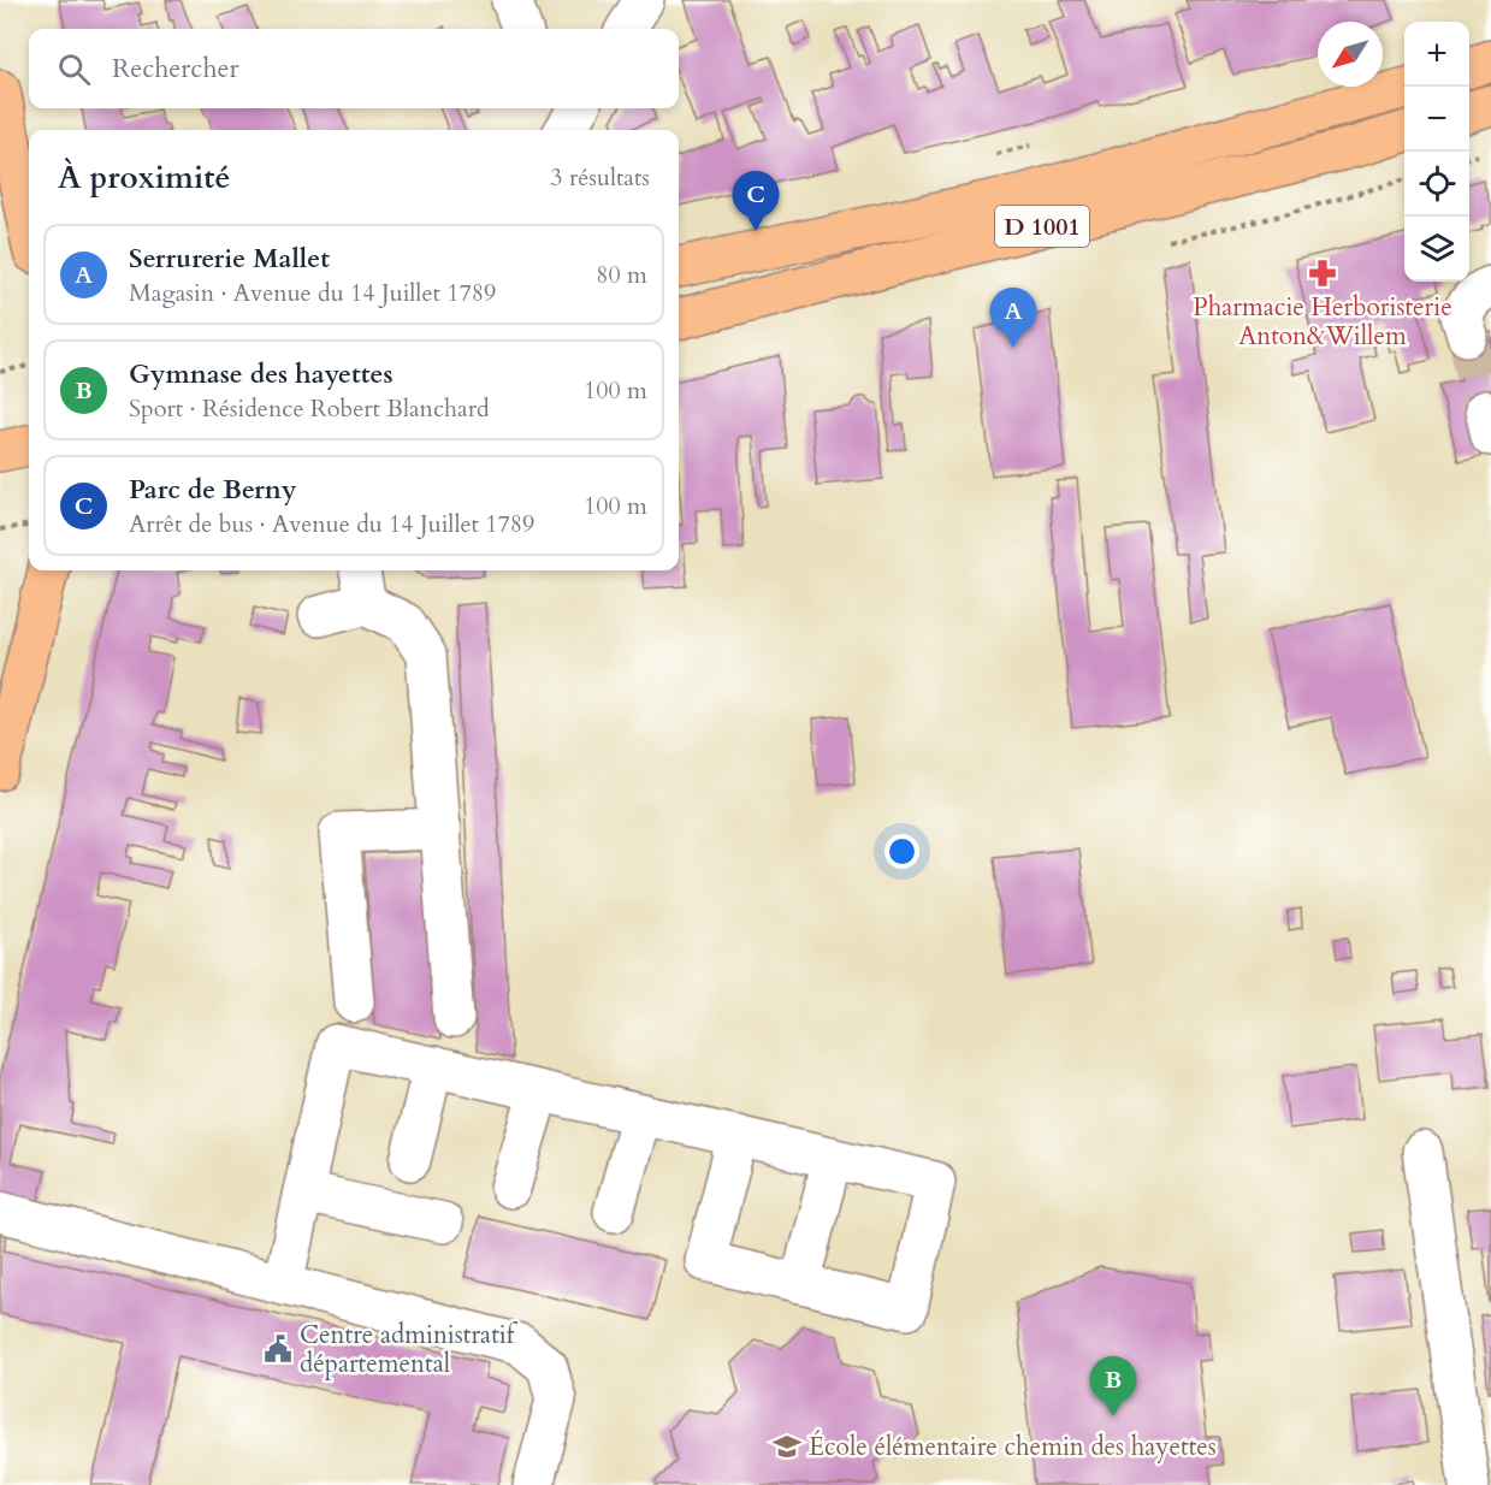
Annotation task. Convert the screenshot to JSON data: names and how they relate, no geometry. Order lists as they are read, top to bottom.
{
  "streets": {
    "main road": ["D 1001"]
  },
  "places": {
    "pharmacy": ["Pharmacie Herboristerie Anton&Willem"],
    "public building": ["Centre administratif départemental"],
    "school or university": ["École élémentaire chemin des hayettes"]
  },
  "north": "bottom left",
  "page": {
    "map_buttons": ["+", "−"],
    "search": "Rechercher",
    "heading": ["À proximité", "3 résultats"],
    "pins": ["C", "A", "B"],
    "list": [
      {
        "mark": "A",
        "name": "Serrurerie Mallet",
        "note": "Magasin · Avenue du 14 Juillet 1789",
        "value": "80 m"
      },
      {
        "mark": "B",
        "name": "Gymnase des hayettes",
        "note": "Sport · Résidence Robert Blanchard",
        "value": "100 m"
      },
      {
        "mark": "C",
        "name": "Parc de Berny",
        "note": "Arrêt de bus · Avenue du 14 Juillet 1789",
        "value": "100 m"
      }
    ]
  }
}
